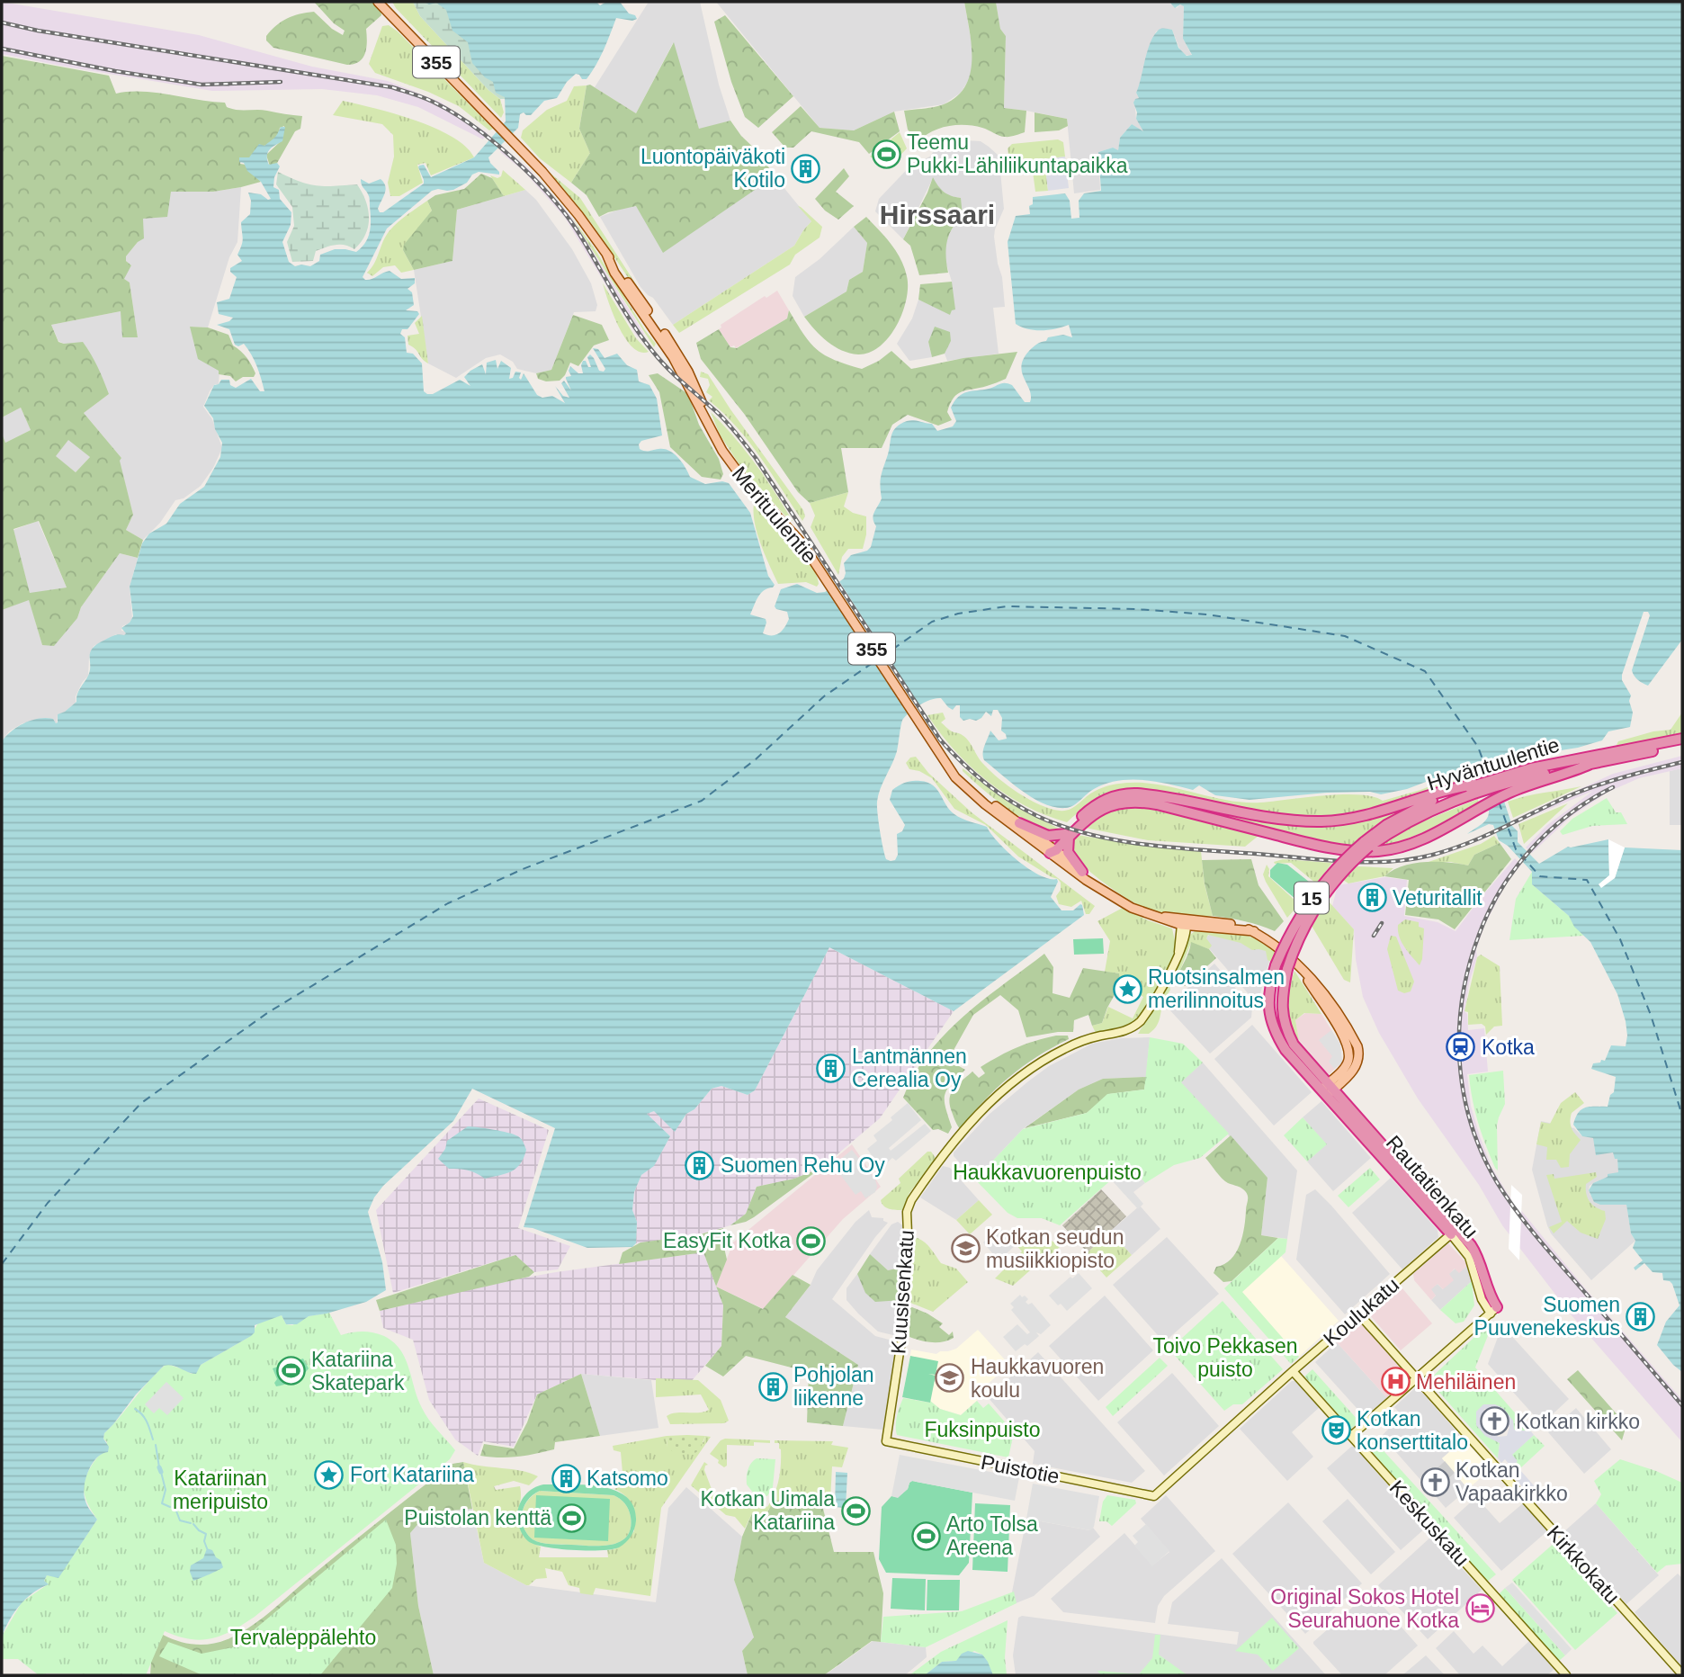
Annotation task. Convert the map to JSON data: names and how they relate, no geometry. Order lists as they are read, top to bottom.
{
  "streets": {
    "highway": ["Hyväntuulentie", "15", "Rautatienkatu"],
    "main road": [
      "355",
      "Merituulentie",
      "Kuusisenkatu",
      "Koulukatu",
      "Puistotie",
      "Keskuskatu",
      "Kirkkokatu"
    ]
  },
  "crossings": [
    ["Merituulentie", "Hyväntuulentie"],
    ["Merituulentie", "Rautatienkatu"],
    ["Merituulentie", "Kuusisenkatu"],
    ["Hyväntuulentie", "Rautatienkatu"],
    ["15", "Rautatienkatu"],
    ["15", "Kirkkokatu"],
    ["Rautatienkatu", "Koulukatu"],
    ["Kuusisenkatu", "Puistotie"],
    ["Koulukatu", "Puistotie"],
    ["Koulukatu", "Keskuskatu"],
    ["Koulukatu", "Kirkkokatu"]
  ],
  "districts": ["Hirssaari"],
  "parks": [
    "Haukkavuorenpuisto",
    "Toivo Pekkasen puisto",
    "Fuksinpuisto",
    "Katariinan meripuisto",
    "Tervaleppälehto"
  ],
  "places": {
    "sports": [
      "Teemu Pukki-Lähiliikuntapaikka",
      "EasyFit Kotka",
      "Katariina Skatepark",
      "Kotkan Uimala Katariina",
      "Puistolan kenttä",
      "Arto Tolsa Areena"
    ],
    "building": [
      "Luontopäiväkoti Kotilo",
      "Veturitallit",
      "Lantmännen Cerealia Oy",
      "Suomen Rehu Oy",
      "Suomen Puuvenekeskus",
      "Pohjolan liikenne",
      "Katsomo"
    ],
    "place": ["Ruotsinsalmen merilinnoitus", "Fort Katariina"],
    "station": ["Kotka"],
    "school or university": ["Kotkan seudun musiikkiopisto", "Haukkavuoren koulu"],
    "hospital": ["Mehiläinen"],
    "church": ["Kotkan kirkko", "Kotkan Vapaakirkko"],
    "theatre": ["Kotkan konserttitalo"],
    "hotel": ["Original Sokos Hotel Seurahuone Kotka"]
  }
}
